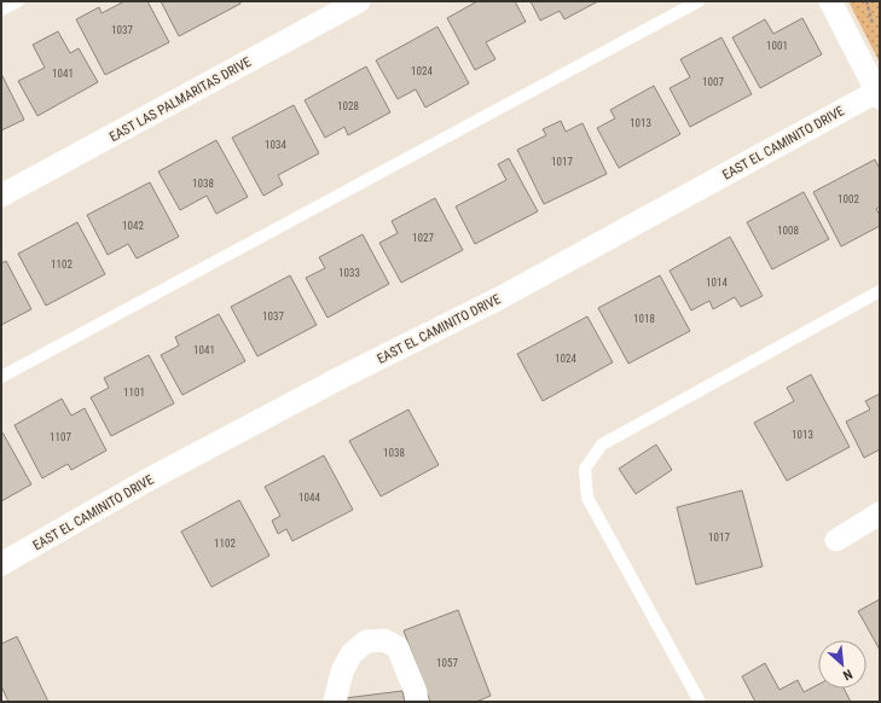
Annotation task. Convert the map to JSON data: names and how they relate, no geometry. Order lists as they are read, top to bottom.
{
  "streets": {
    "street": ["EAST LAS PALMARITAS DRIVE", "EAST EL CAMINITO DRIVE"]
  },
  "house_numbers": [
    "1037",
    "1001",
    "1024",
    "1041",
    "1007",
    "1028",
    "1013",
    "1034",
    "1017",
    "1038",
    "1002",
    "1042",
    "1008",
    "1027",
    "1102",
    "1033",
    "1014",
    "1037",
    "1018",
    "1041",
    "1024",
    "1101",
    "1013",
    "1107",
    "1038",
    "1044",
    "1017",
    "1102",
    "1057"
  ],
  "north": "bottom right"
}
